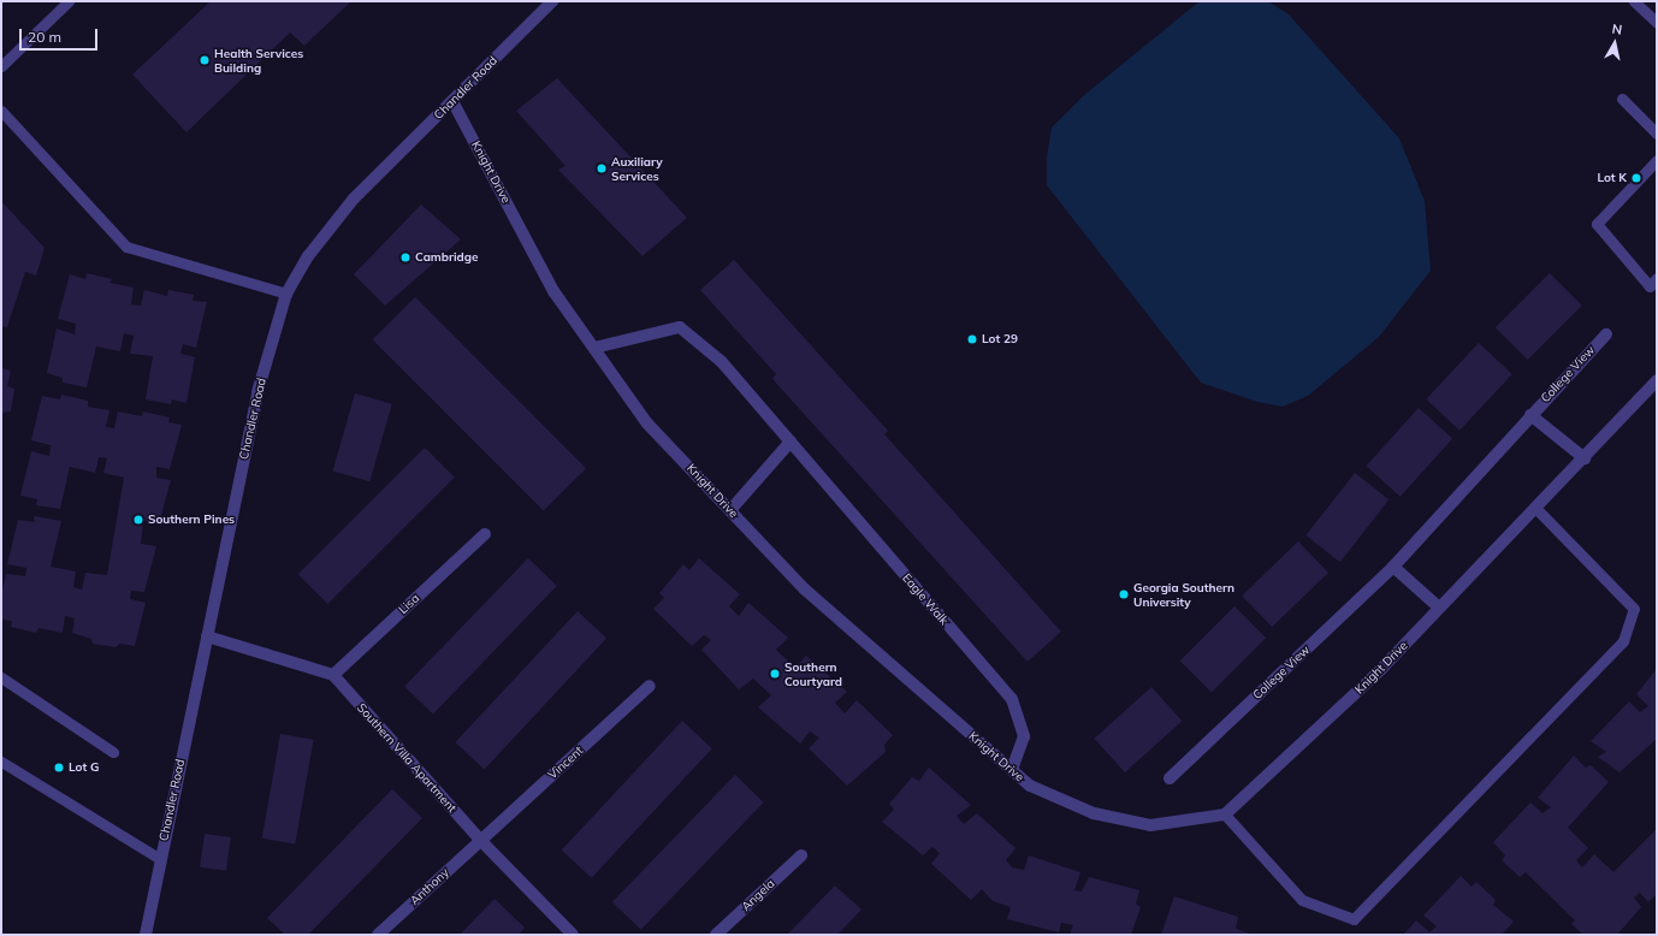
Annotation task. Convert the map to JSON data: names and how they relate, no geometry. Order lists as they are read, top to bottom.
{
  "streets": {
    "street": [
      "Chandler Road",
      "Knight Drive",
      "College View",
      "Eagle Walk",
      "Lisa",
      "Southern Villa Apartment",
      "Vincent",
      "Anthony",
      "Angela"
    ]
  },
  "crossings": [
    ["Chandler Road", "Knight Drive"],
    ["Knight Drive", "Eagle Walk"],
    ["Lisa", "Southern Villa Apartment"],
    ["Southern Villa Apartment", "Vincent"],
    ["Southern Villa Apartment", "Anthony"],
    ["Vincent", "Anthony"]
  ],
  "places": [
    "Health Services Building",
    "Auxiliary Services",
    "Lot K",
    "Cambridge",
    "Lot 29",
    "Southern Pines",
    "Georgia Southern University",
    "Southern Courtyard",
    "Lot G"
  ],
  "scale_bar": "20 m",
  "north": "top"
}
